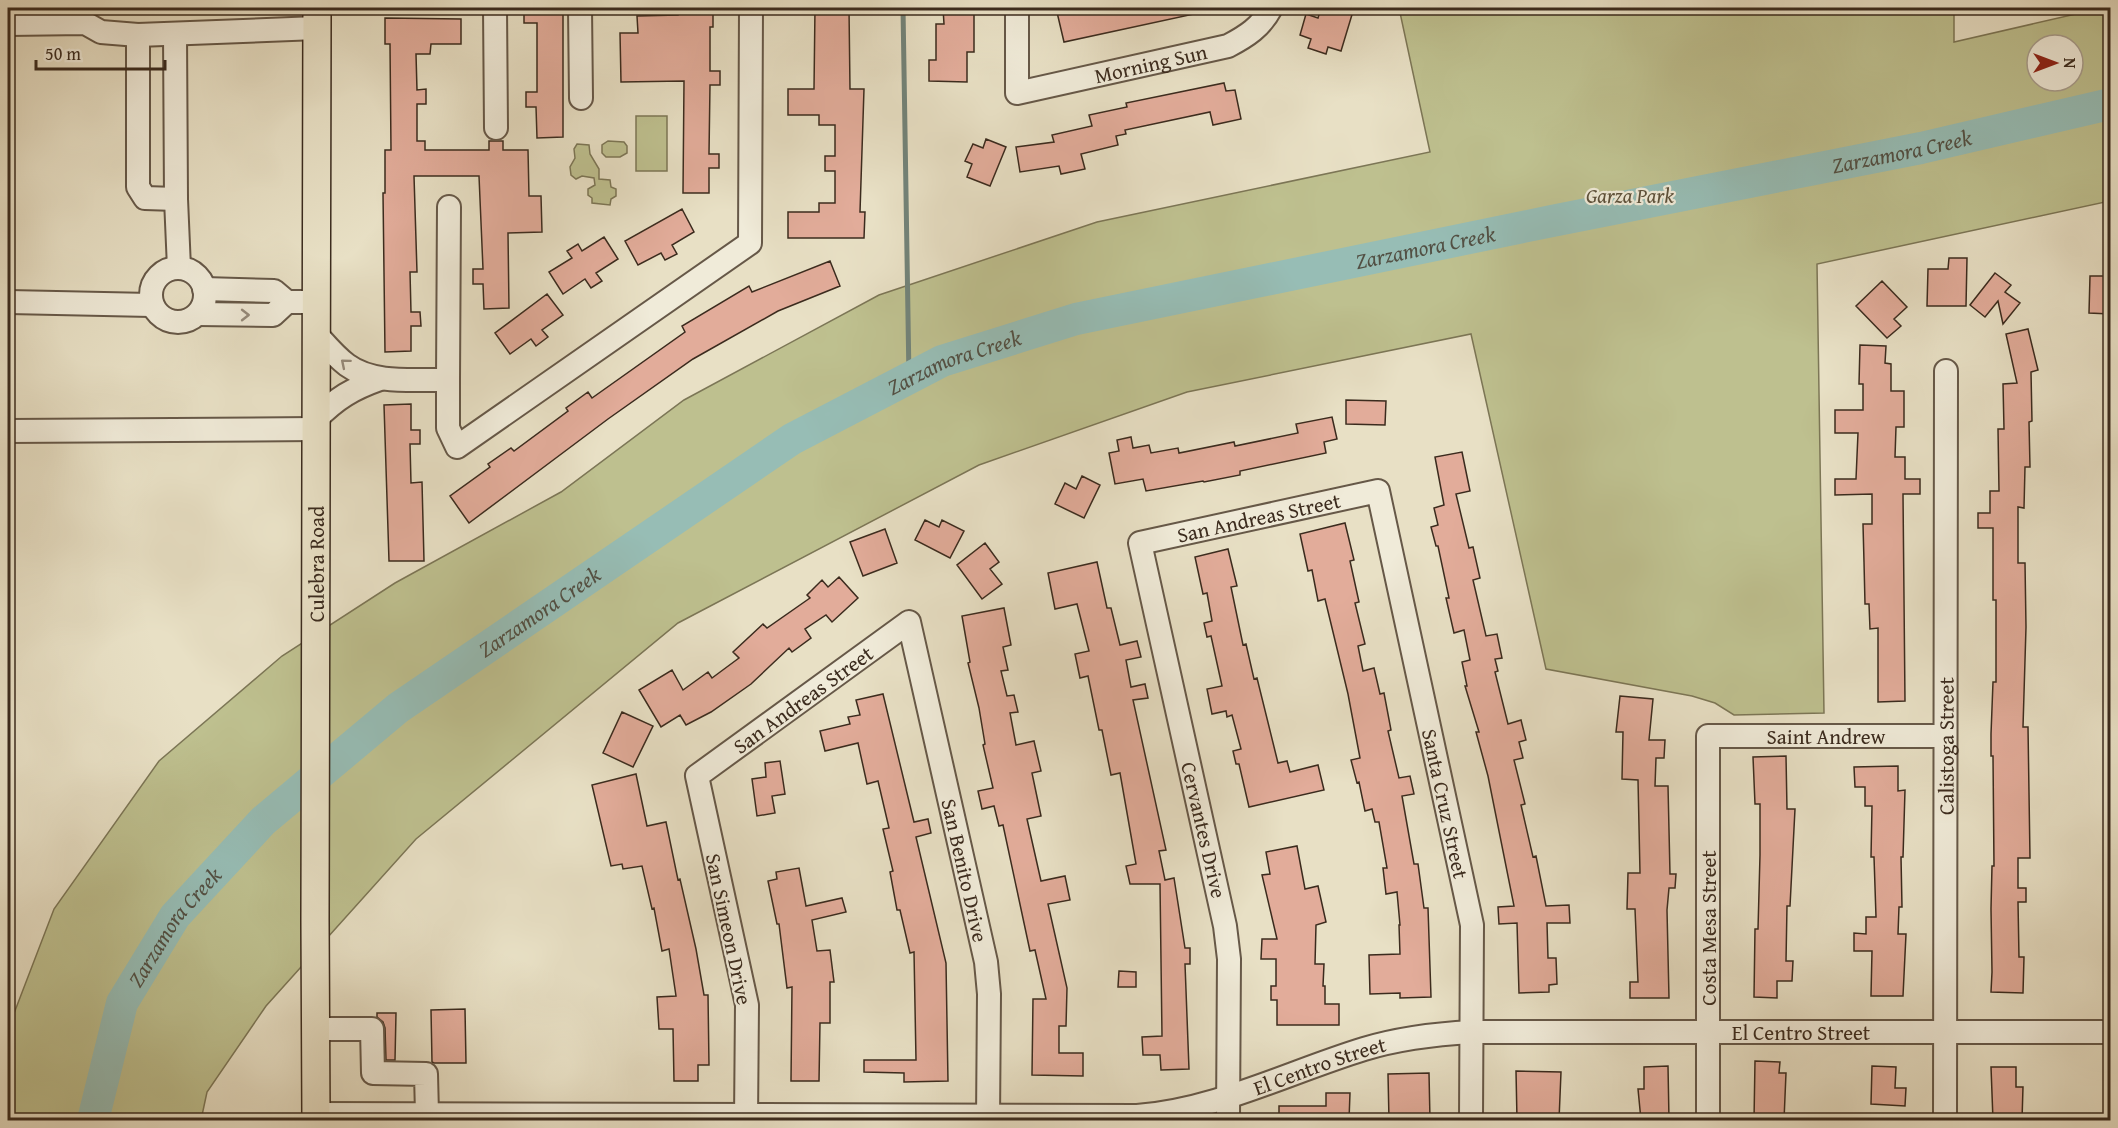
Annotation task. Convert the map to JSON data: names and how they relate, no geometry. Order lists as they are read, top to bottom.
{
  "streets": {
    "main road": ["Culebra Road"],
    "street": [
      "Morning Sun",
      "San Andreas Street",
      "Saint Andrew",
      "Calistoga Street",
      "Santa Cruz Street",
      "Cervantes Drive",
      "San Benito Drive",
      "Costa Mesa Street",
      "San Simeon Drive",
      "El Centro Street"
    ]
  },
  "crossings": [
    ["San Andreas Street", "Santa Cruz Street"],
    ["San Andreas Street", "Cervantes Drive"],
    ["San Andreas Street", "San Benito Drive"],
    ["San Andreas Street", "San Simeon Drive"],
    ["Culebra Road", "El Centro Street"],
    ["Saint Andrew", "Calistoga Street"],
    ["Saint Andrew", "Costa Mesa Street"],
    ["Calistoga Street", "El Centro Street"],
    ["Santa Cruz Street", "El Centro Street"],
    ["Cervantes Drive", "El Centro Street"],
    ["San Benito Drive", "El Centro Street"],
    ["Costa Mesa Street", "El Centro Street"],
    ["San Simeon Drive", "El Centro Street"]
  ],
  "water": ["Zarzamora Creek"],
  "parks": ["Garza Park"],
  "scale_bar": "50 m",
  "north": "right"
}
